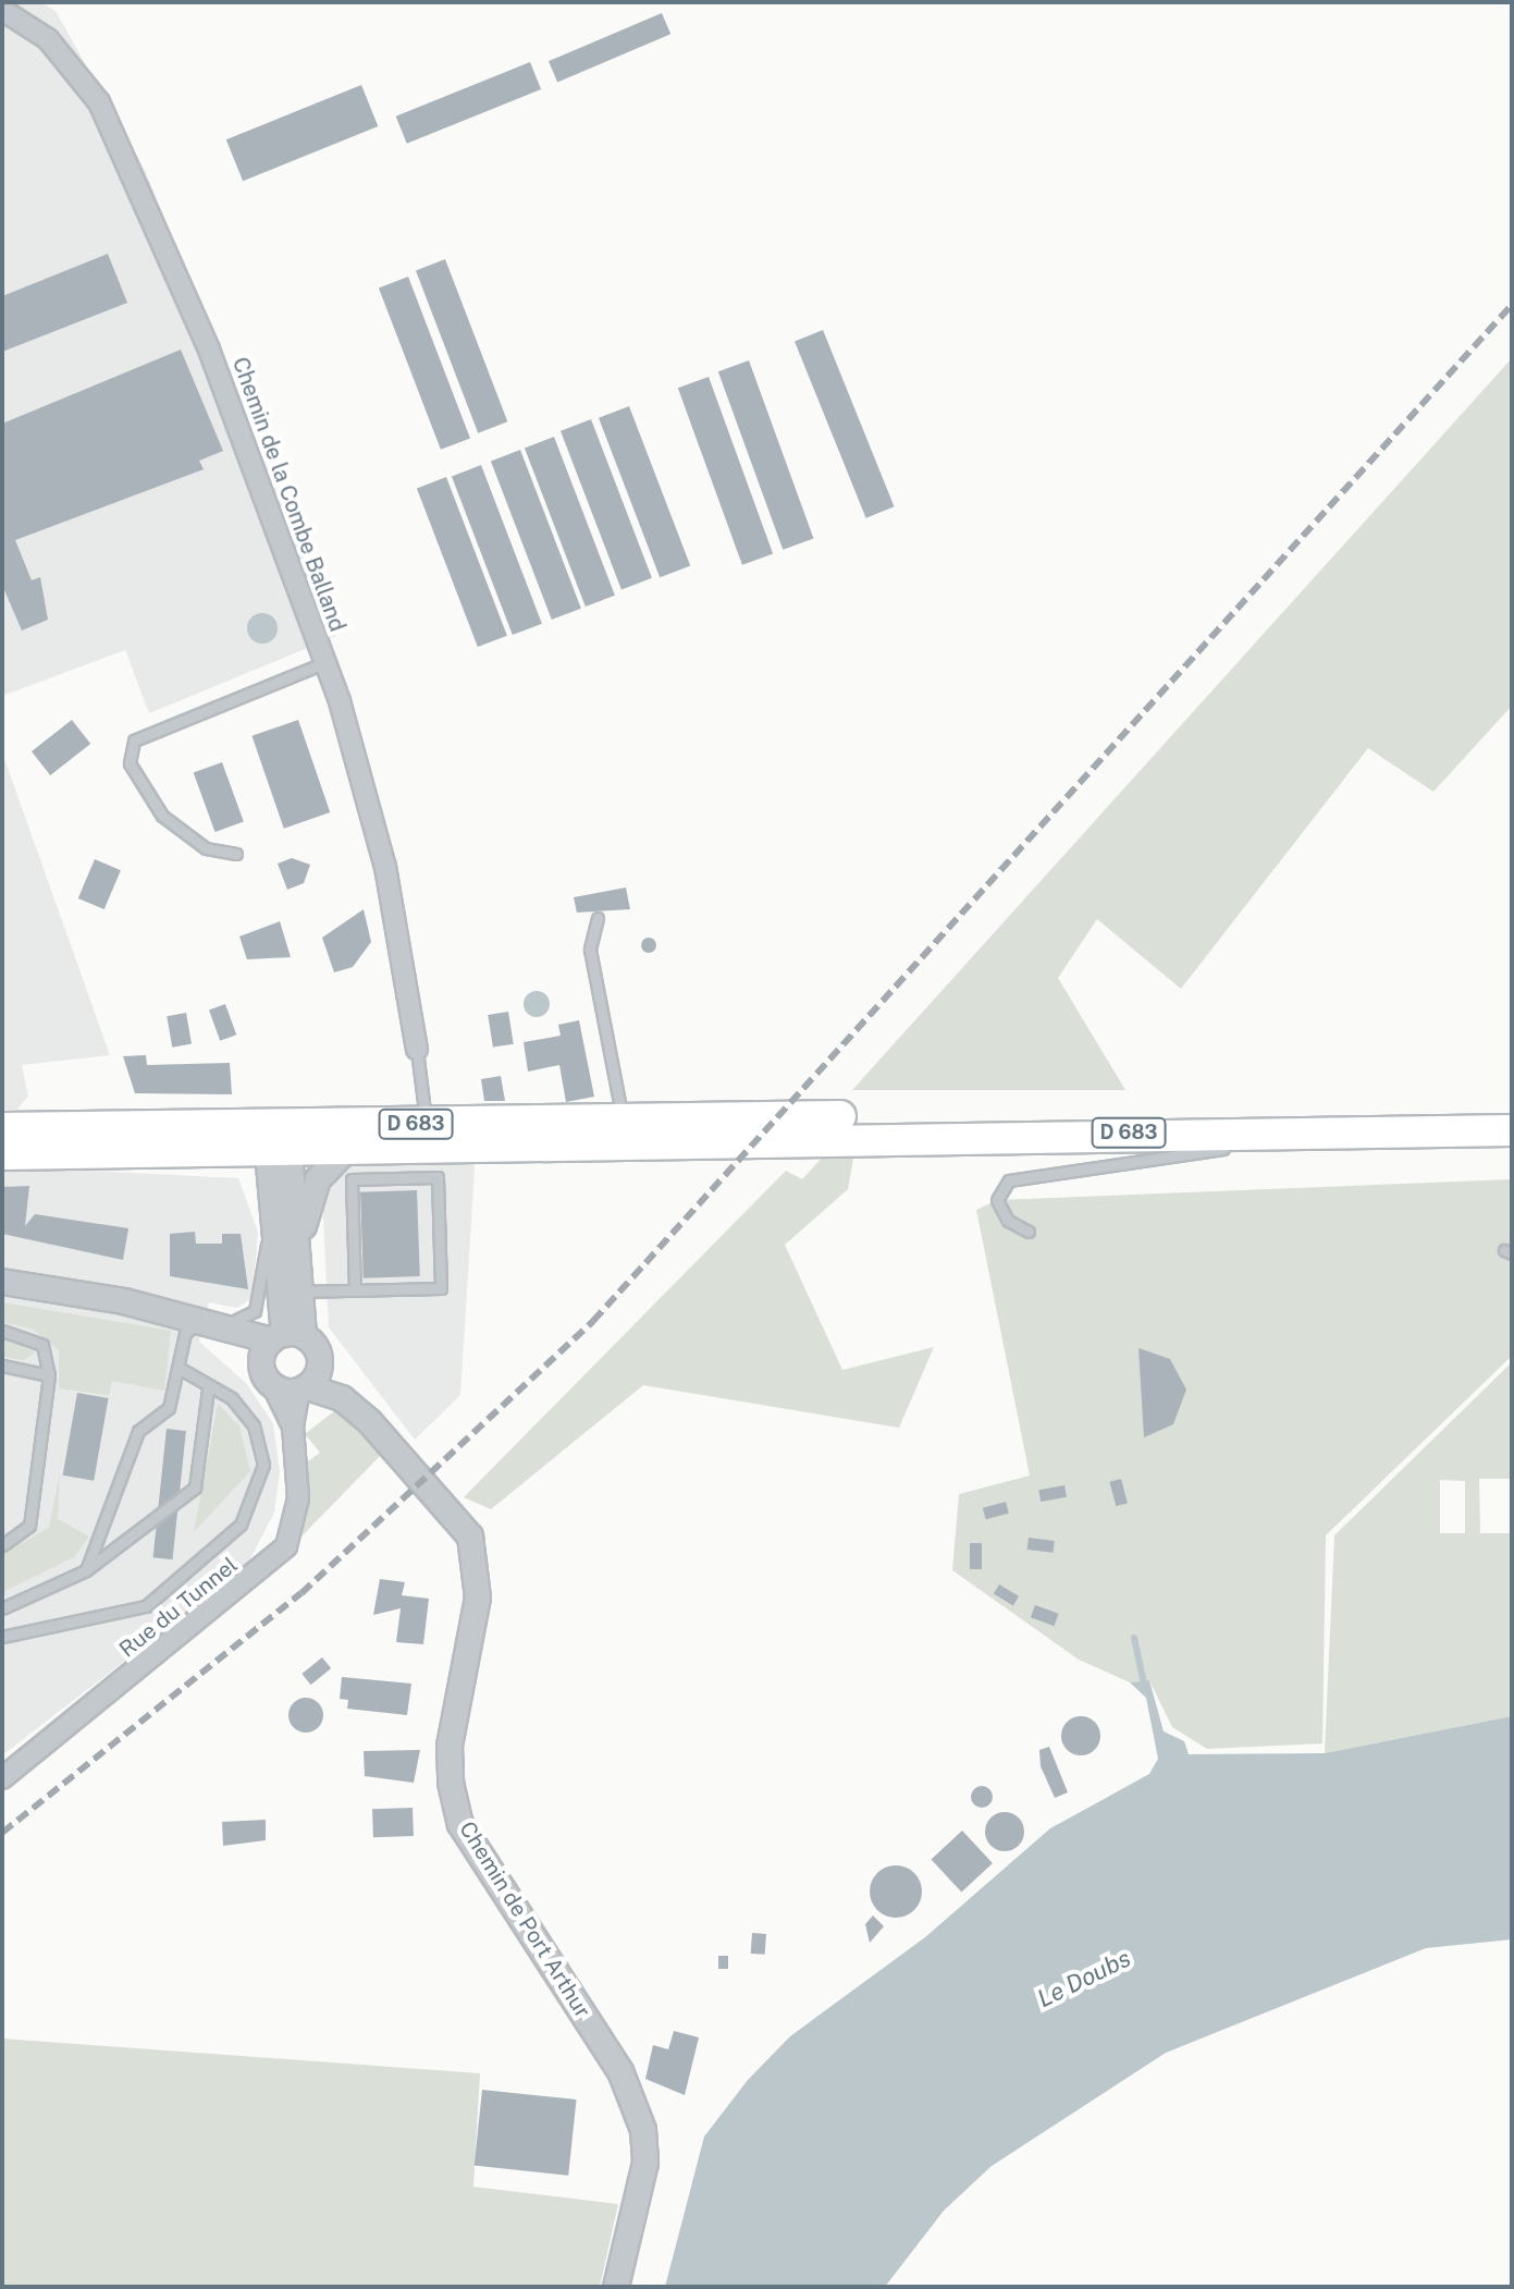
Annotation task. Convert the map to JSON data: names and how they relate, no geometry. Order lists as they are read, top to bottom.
{
  "streets": {
    "main road": ["D 683"],
    "street": ["Chemin de la Combe Balland", "Rue du Tunnel", "Chemin de Port Arthur"]
  },
  "crossings": [
    ["Rue du Tunnel", "Chemin de Port Arthur"]
  ],
  "water": ["Le Doubs"]
}
